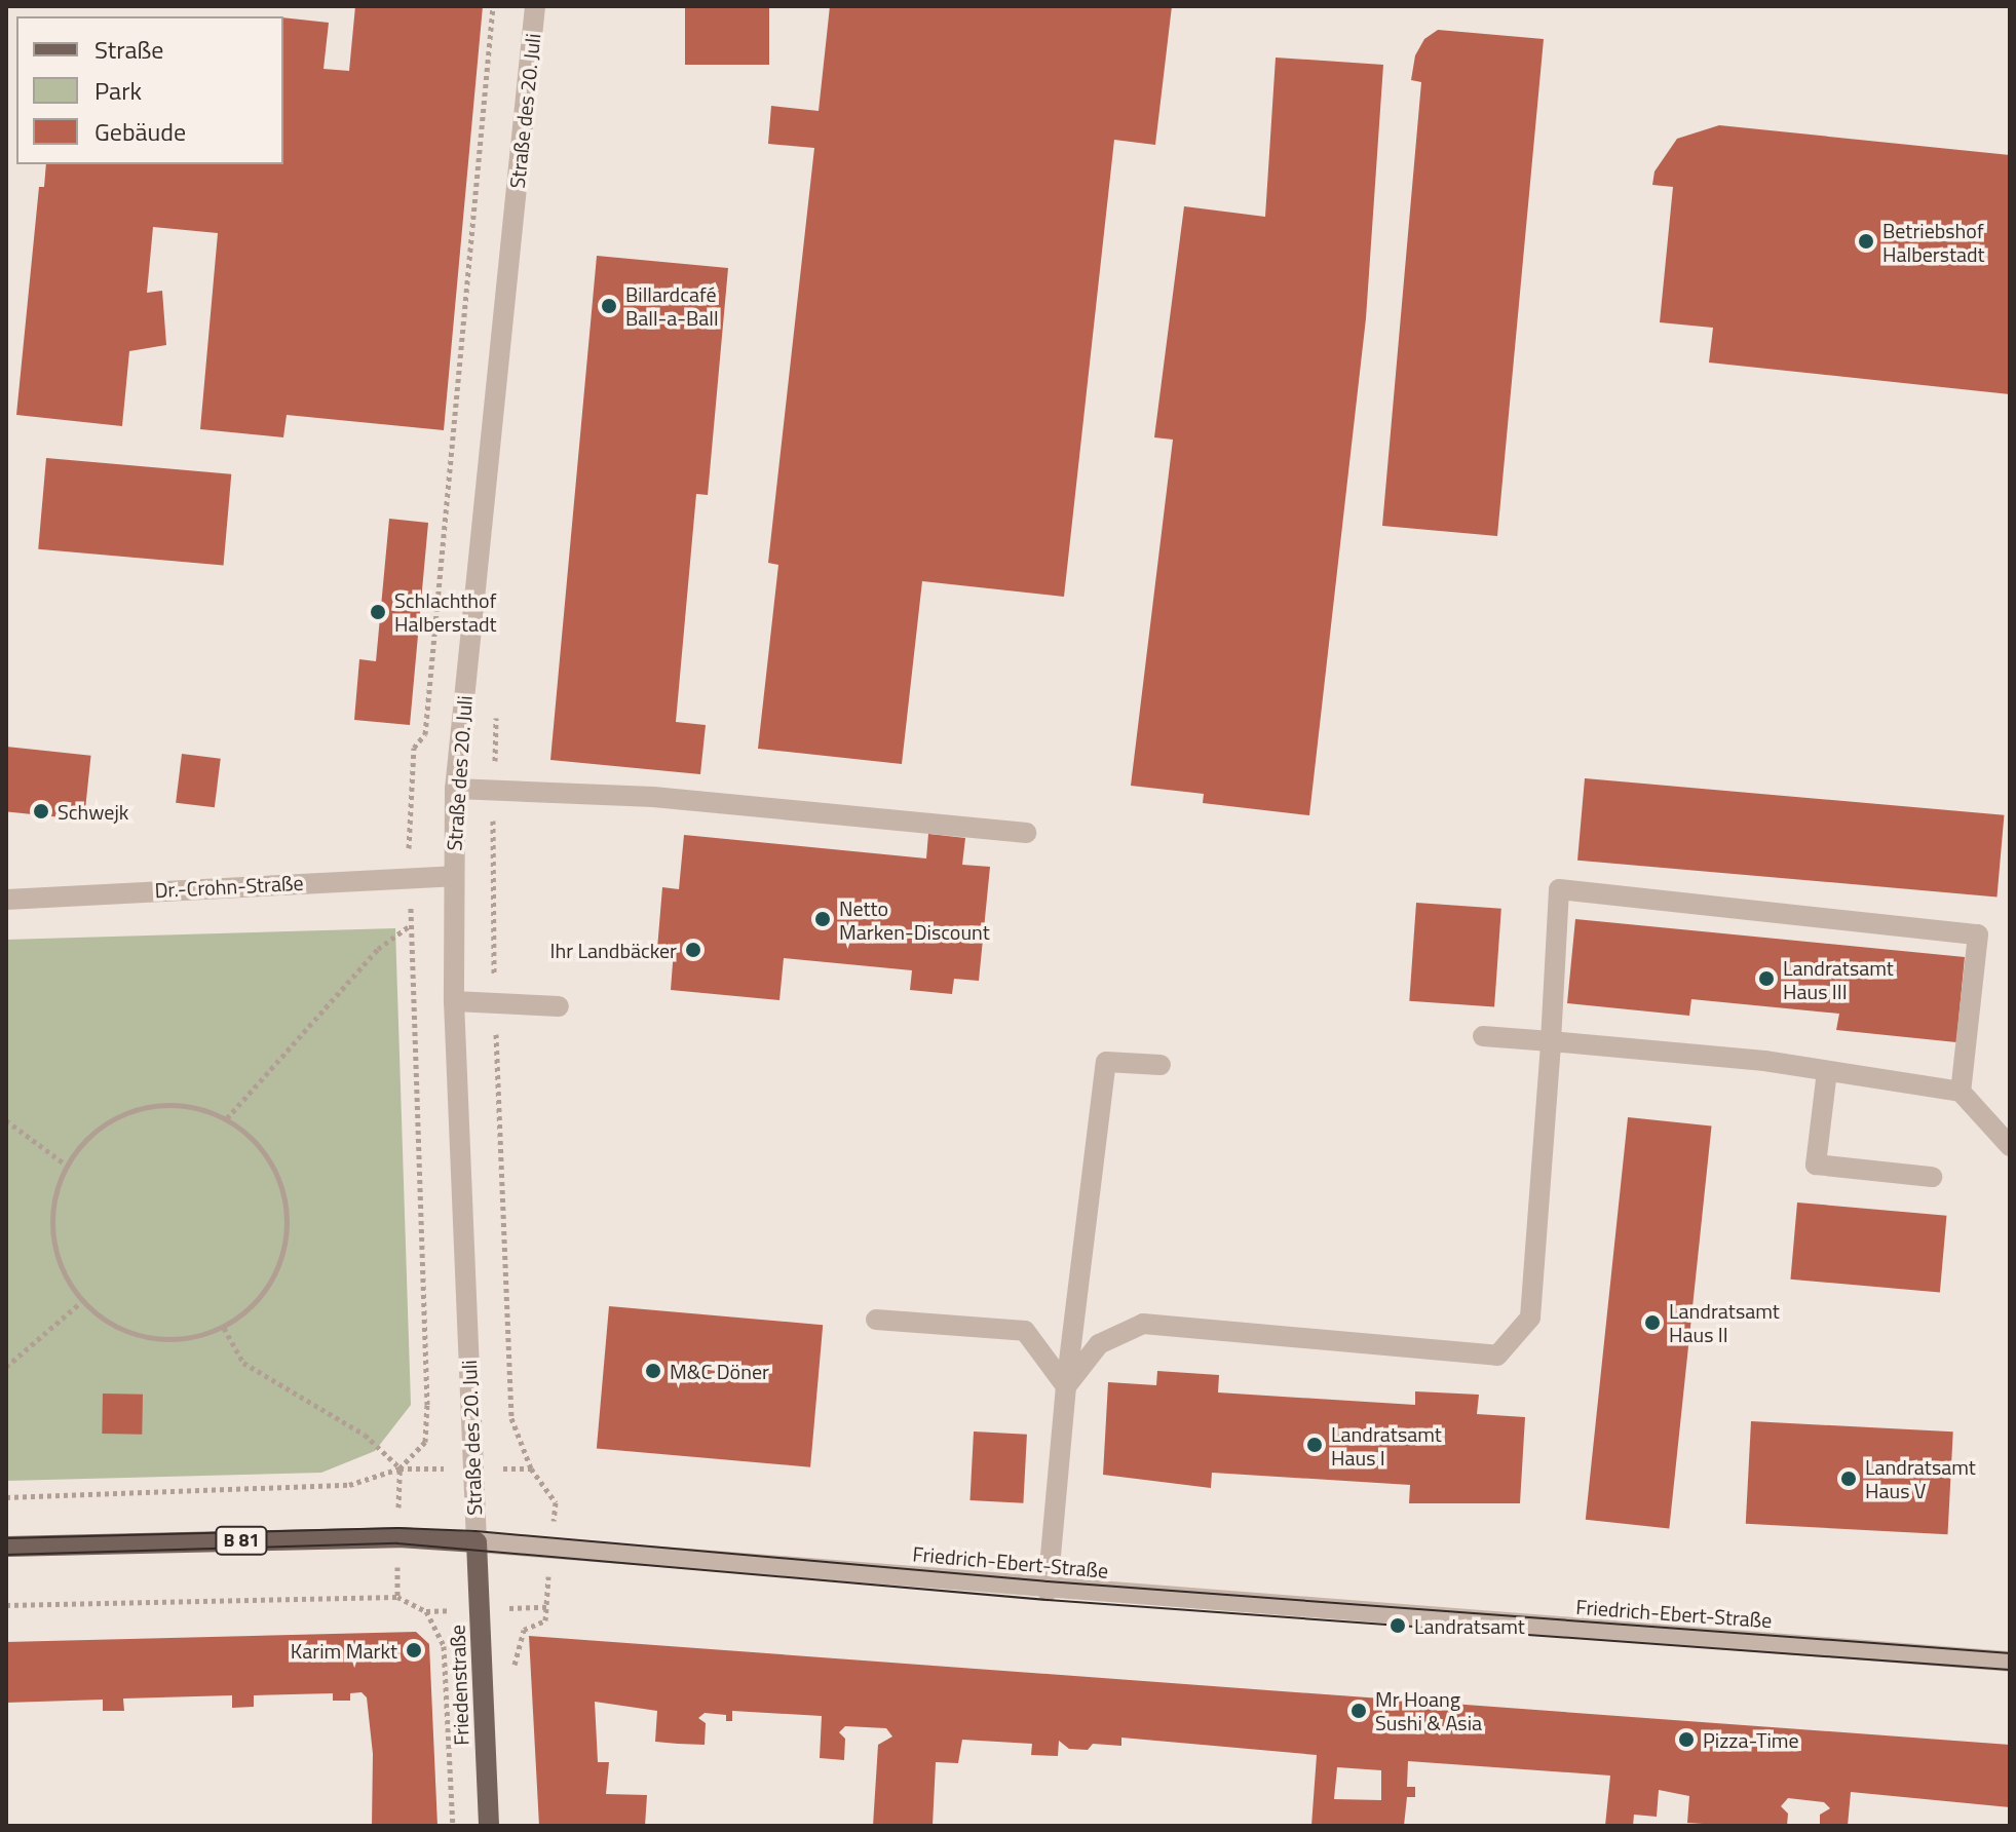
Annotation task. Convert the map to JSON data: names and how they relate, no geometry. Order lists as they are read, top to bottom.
{
  "streets": {
    "main road": ["B 81", "Friedrich-Ebert-Straße", "Friedenstraße"],
    "street": ["Straße des 20. Juli", "Dr.-Crohn-Straße"]
  },
  "crossings": [
    ["Straße des 20. Juli", "Dr.-Crohn-Straße"],
    ["Straße des 20. Juli", "Friedrich-Ebert-Straße"],
    ["Straße des 20. Juli", "Friedenstraße"],
    ["Friedrich-Ebert-Straße", "Friedenstraße"]
  ],
  "places": [
    "Betriebshof Halberstadt",
    "Billardcafé Ball-a-Ball",
    "Schlachthof Halberstadt",
    "Schwejk",
    "Netto Marken-Discount",
    "Ihr Landbäcker",
    "Landratsamt Haus III",
    "Landratsamt Haus II",
    "M&C Döner",
    "Landratsamt Haus I",
    "Landratsamt Haus V",
    "Landratsamt",
    "Karim Markt",
    "Mr Hoang Sushi & Asia",
    "Pizza-Time"
  ],
  "legend": ["Straße", "Park", "Gebäude"]
}
